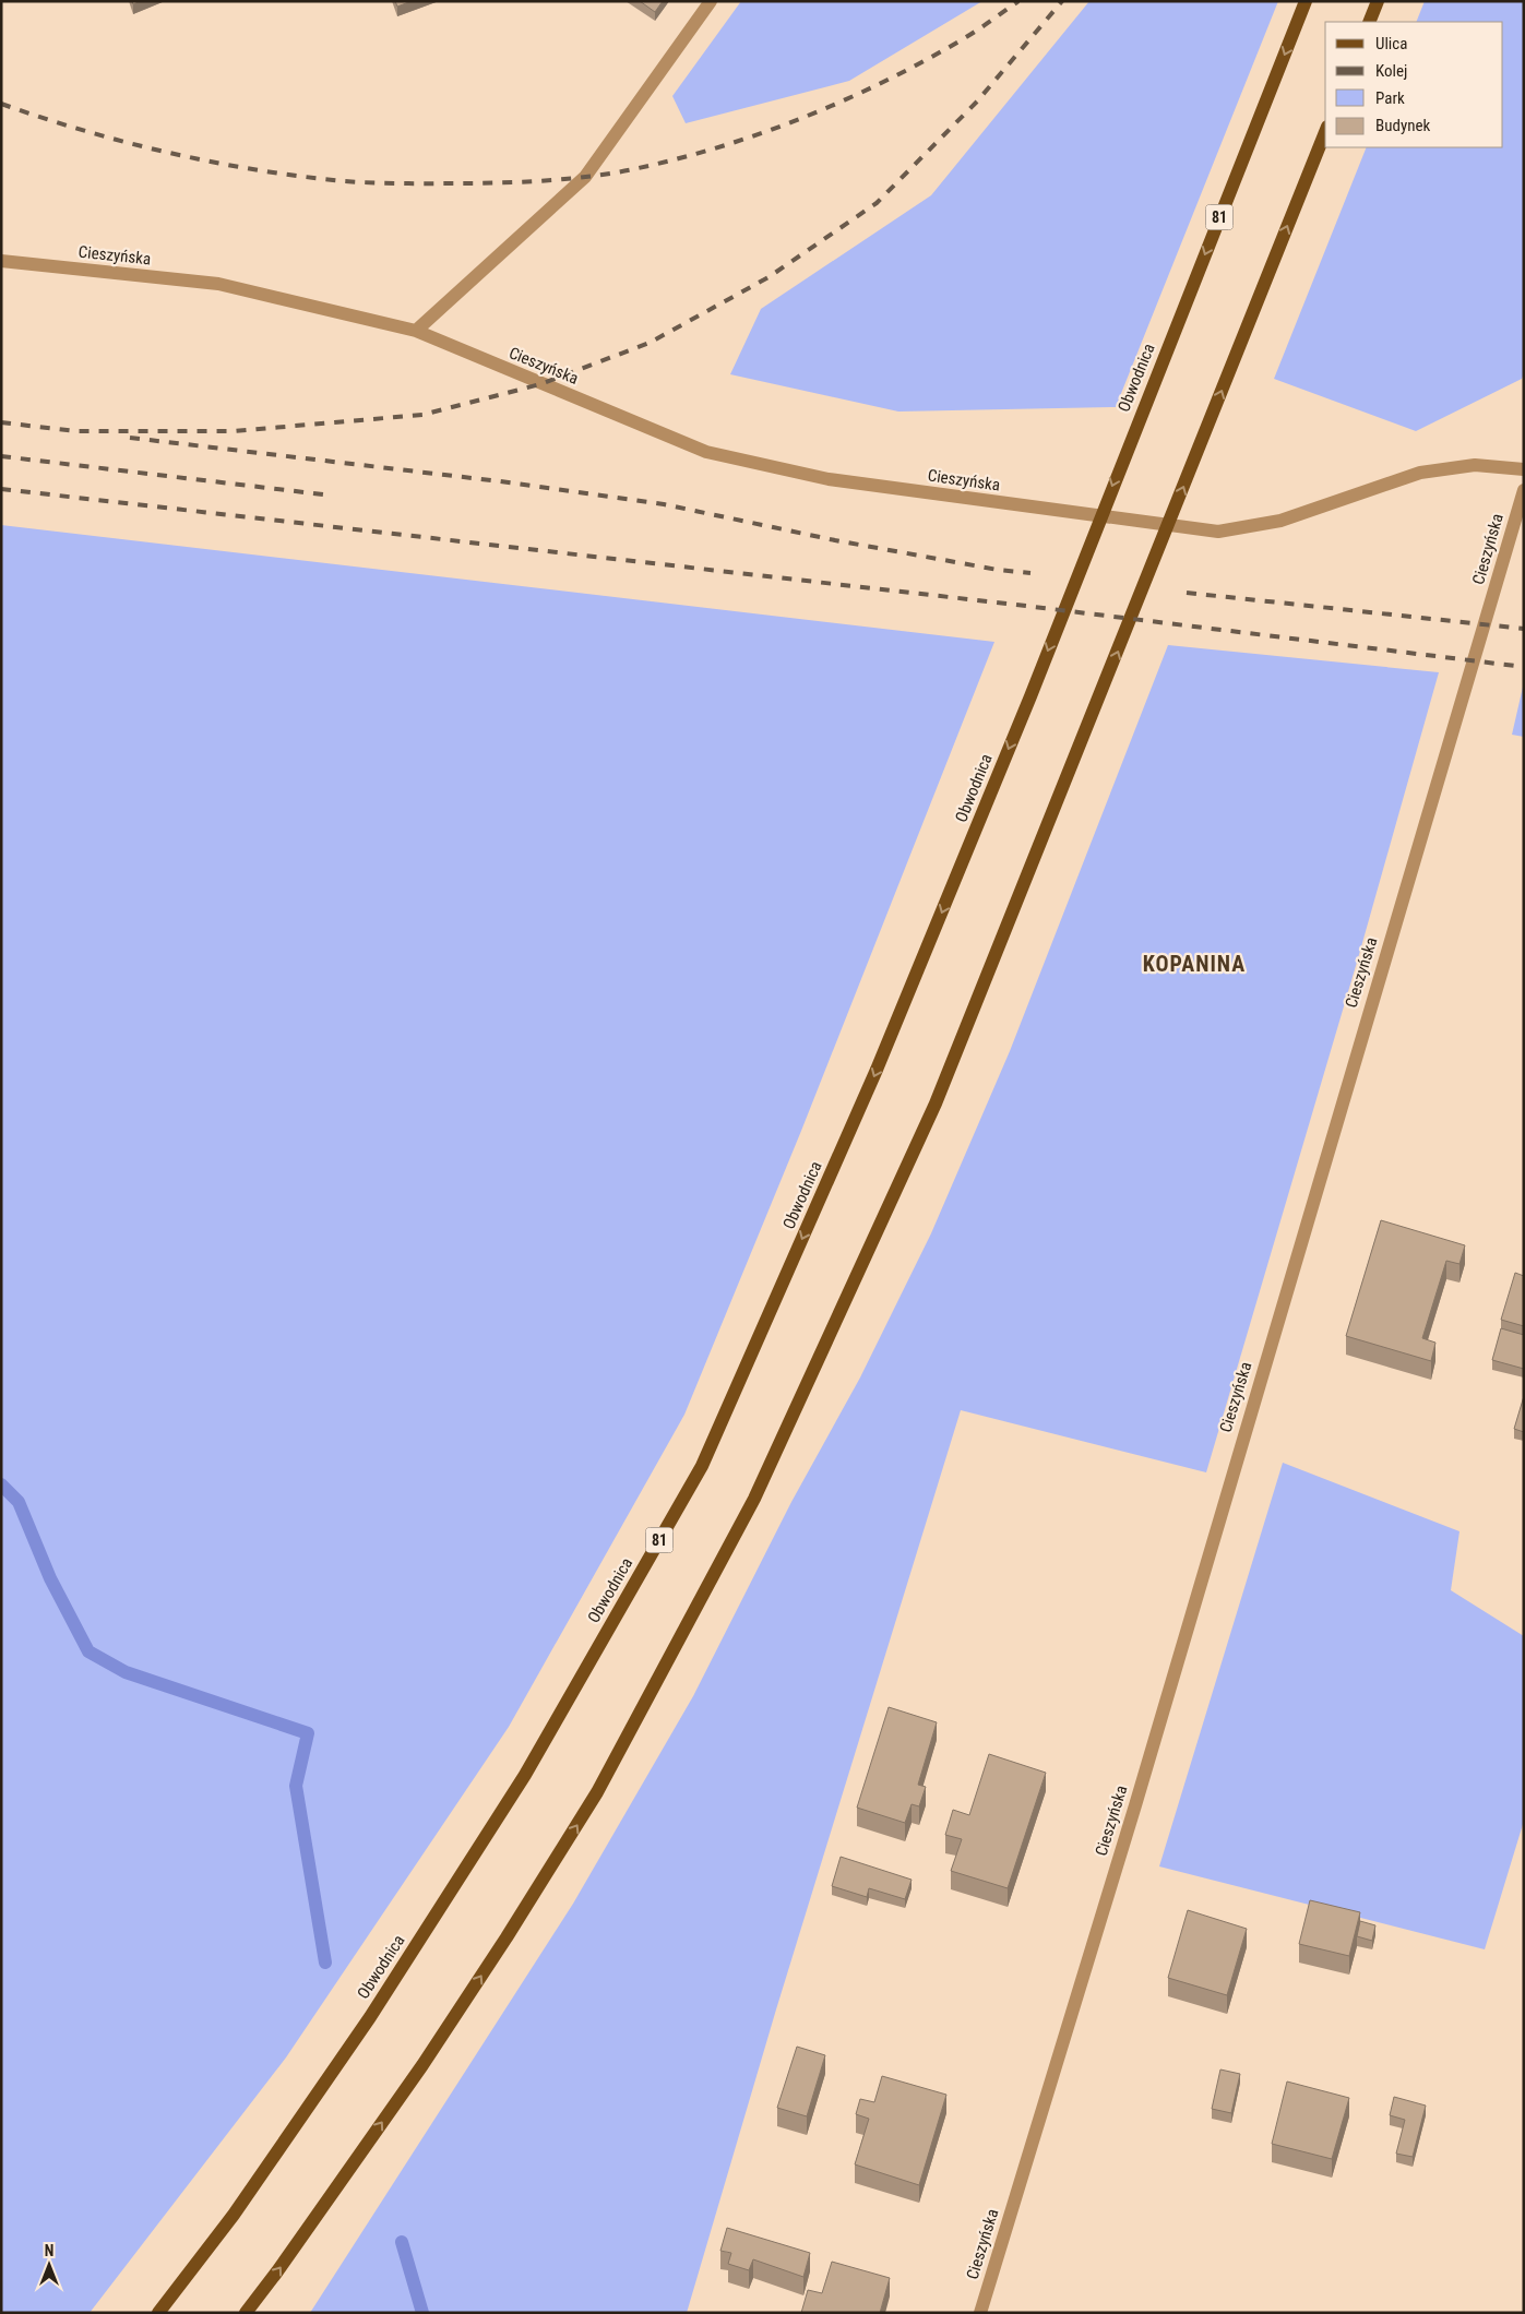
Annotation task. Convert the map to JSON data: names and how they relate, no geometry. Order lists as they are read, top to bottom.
{
  "streets": {
    "main road": ["81", "Obwodnica"],
    "street": ["Cieszyńska"]
  },
  "districts": ["KOPANINA"],
  "legend": [
    "Ulica",
    "Kolej",
    "Park",
    "Budynek"
  ],
  "north": "top"
}
